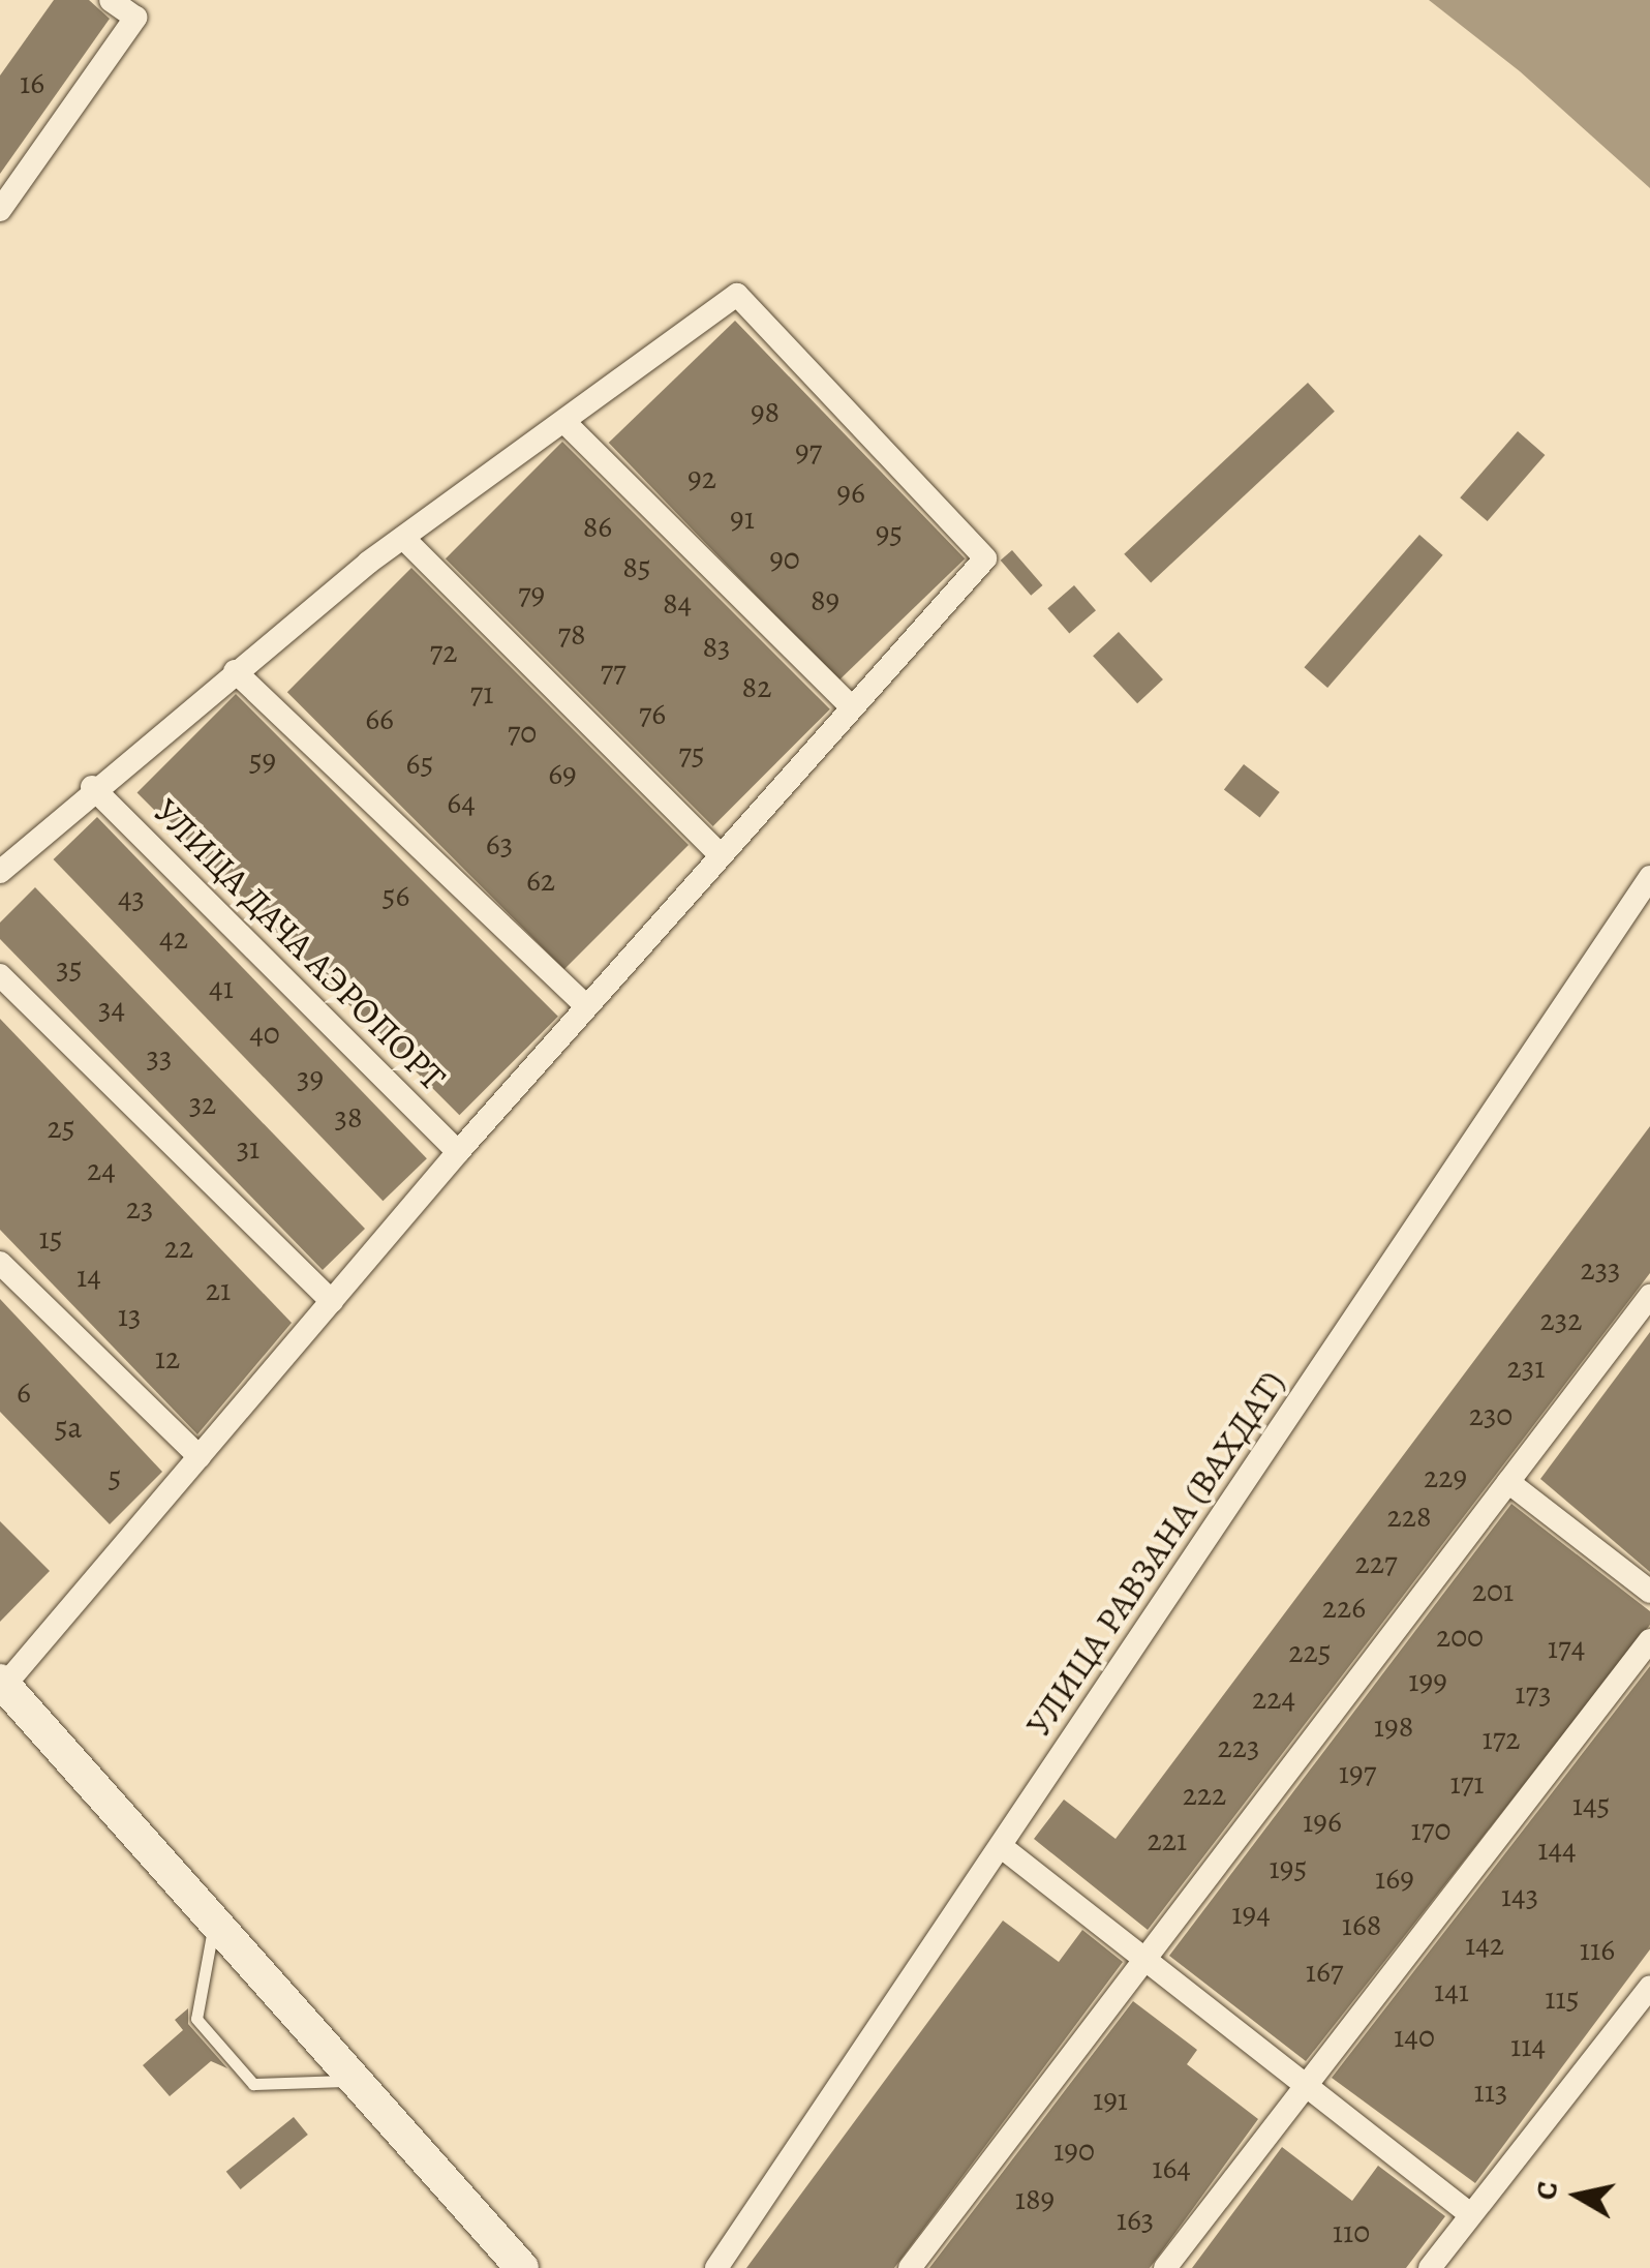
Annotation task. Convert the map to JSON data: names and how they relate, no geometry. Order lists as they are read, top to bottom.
{
  "streets": {
    "street": ["УЛИЦА ДАЧА АЭРОПОРТ", "УЛИЦА РАВЗАНА (ВАХДАТ)"]
  },
  "house_numbers": [
    "16",
    "98",
    "97",
    "92",
    "96",
    "91",
    "86",
    "95",
    "90",
    "85",
    "79",
    "89",
    "84",
    "78",
    "83",
    "72",
    "77",
    "82",
    "71",
    "76",
    "66",
    "70",
    "75",
    "59",
    "65",
    "69",
    "64",
    "63",
    "62",
    "56",
    "43",
    "42",
    "35",
    "41",
    "34",
    "40",
    "33",
    "39",
    "32",
    "38",
    "25",
    "31",
    "24",
    "23",
    "15",
    "22",
    "233",
    "14",
    "21",
    "13",
    "232",
    "12",
    "231",
    "6",
    "230",
    "5а",
    "5",
    "229",
    "228",
    "227",
    "201",
    "226",
    "200",
    "174",
    "225",
    "199",
    "173",
    "224",
    "198",
    "172",
    "223",
    "197",
    "171",
    "222",
    "145",
    "196",
    "170",
    "221",
    "144",
    "195",
    "169",
    "143",
    "194",
    "168",
    "142",
    "116",
    "167",
    "141",
    "115",
    "140",
    "114",
    "113",
    "191",
    "190",
    "164",
    "189",
    "163",
    "110"
  ],
  "north": "left"
}
